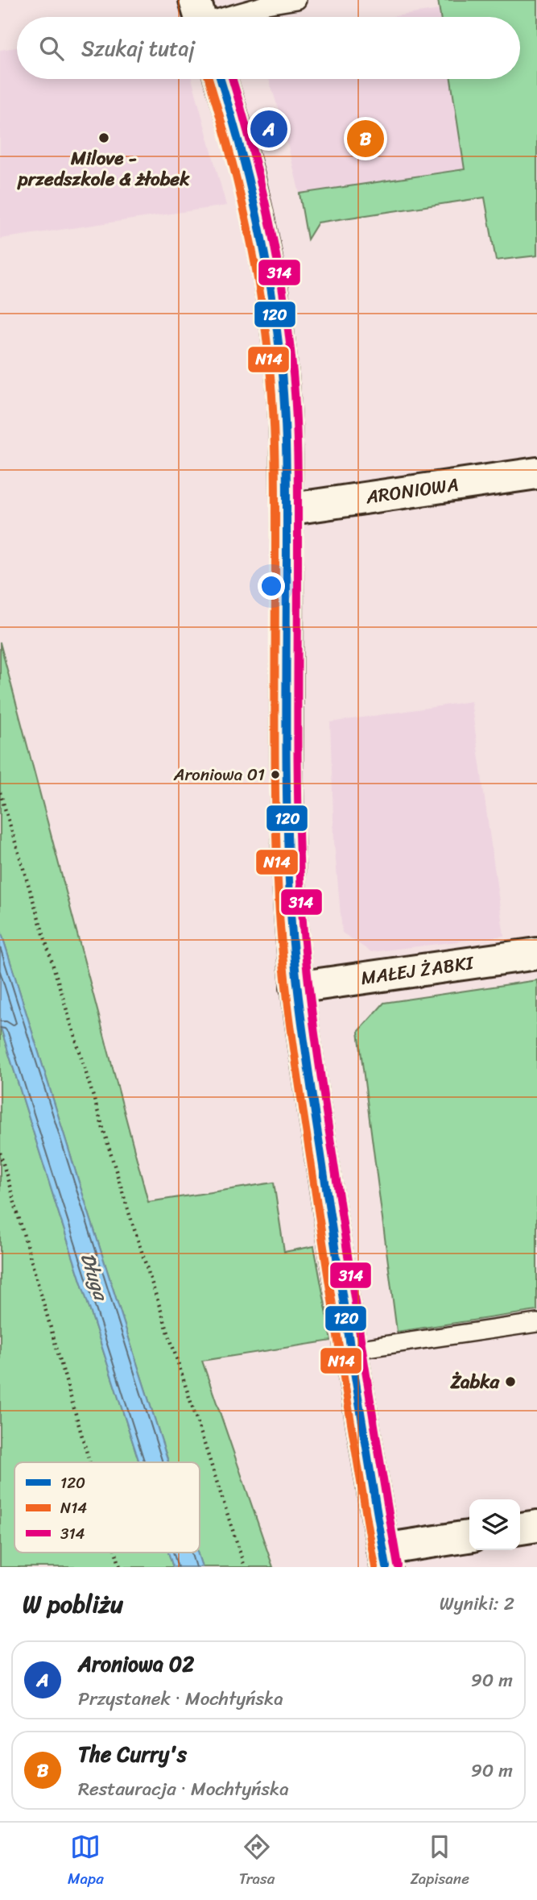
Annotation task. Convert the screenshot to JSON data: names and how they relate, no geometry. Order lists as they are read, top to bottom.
{
  "streets": {
    "street": ["ARONIOWA", "MAŁEJ ŻABKI"]
  },
  "water": ["Długa"],
  "places": ["Milove - przedszkole & żłobek", "Aroniowa 01", "Żabka"],
  "lines": ["transit line 120", "transit line N14", "transit line 314"],
  "legend": ["120", "N14", "314"],
  "page": {
    "search": "Szukaj tutaj",
    "pins": ["A", "B"],
    "heading": ["W pobliżu", "Wyniki: 2"],
    "list": [
      {
        "mark": "A",
        "name": "Aroniowa 02",
        "note": "Przystanek · Mochtyńska",
        "value": "90 m"
      },
      {
        "mark": "B",
        "name": "The Curry's",
        "note": "Restauracja · Mochtyńska",
        "value": "90 m"
      }
    ],
    "nav": ["Mapa", "Trasa", "Zapisane"]
  }
}
